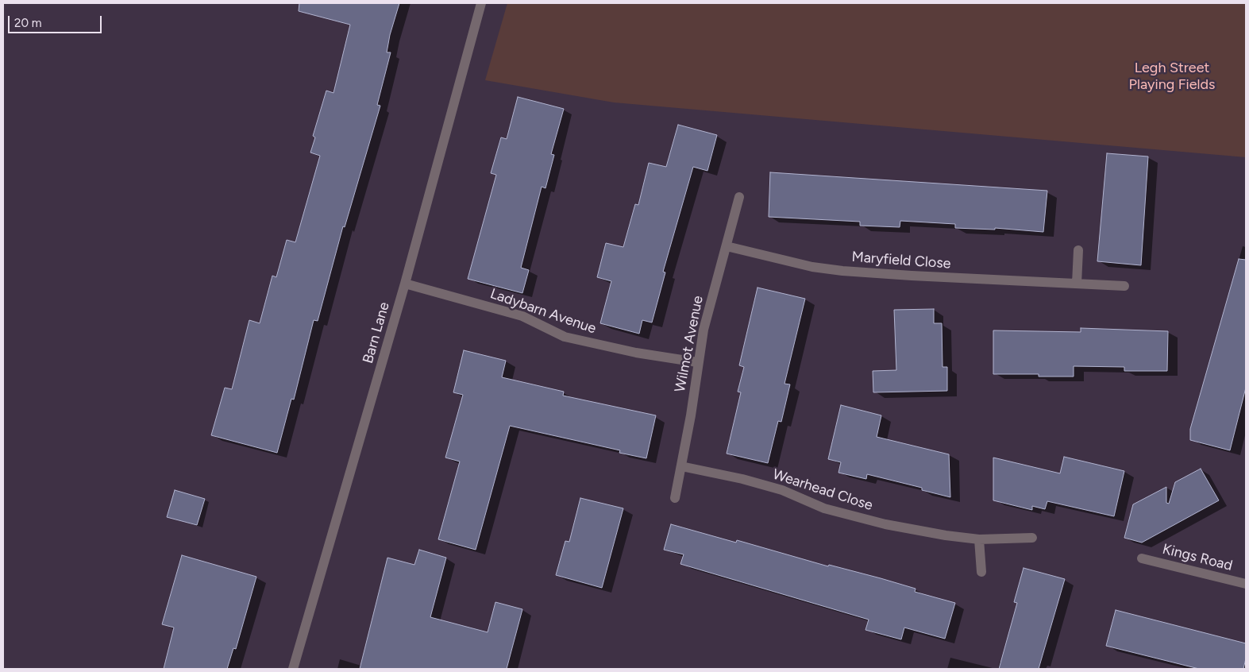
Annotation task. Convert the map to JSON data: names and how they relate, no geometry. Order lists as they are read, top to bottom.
{
  "streets": {
    "street": [
      "Maryfield Close",
      "Ladybarn Avenue",
      "Barn Lane",
      "Wilmot Avenue",
      "Wearhead Close",
      "Kings Road"
    ]
  },
  "crossings": [
    ["Maryfield Close", "Wilmot Avenue"],
    ["Ladybarn Avenue", "Barn Lane"],
    ["Ladybarn Avenue", "Wilmot Avenue"],
    ["Wilmot Avenue", "Wearhead Close"]
  ],
  "parks": ["Legh Street Playing Fields"],
  "scale_bar": "20 m"
}
